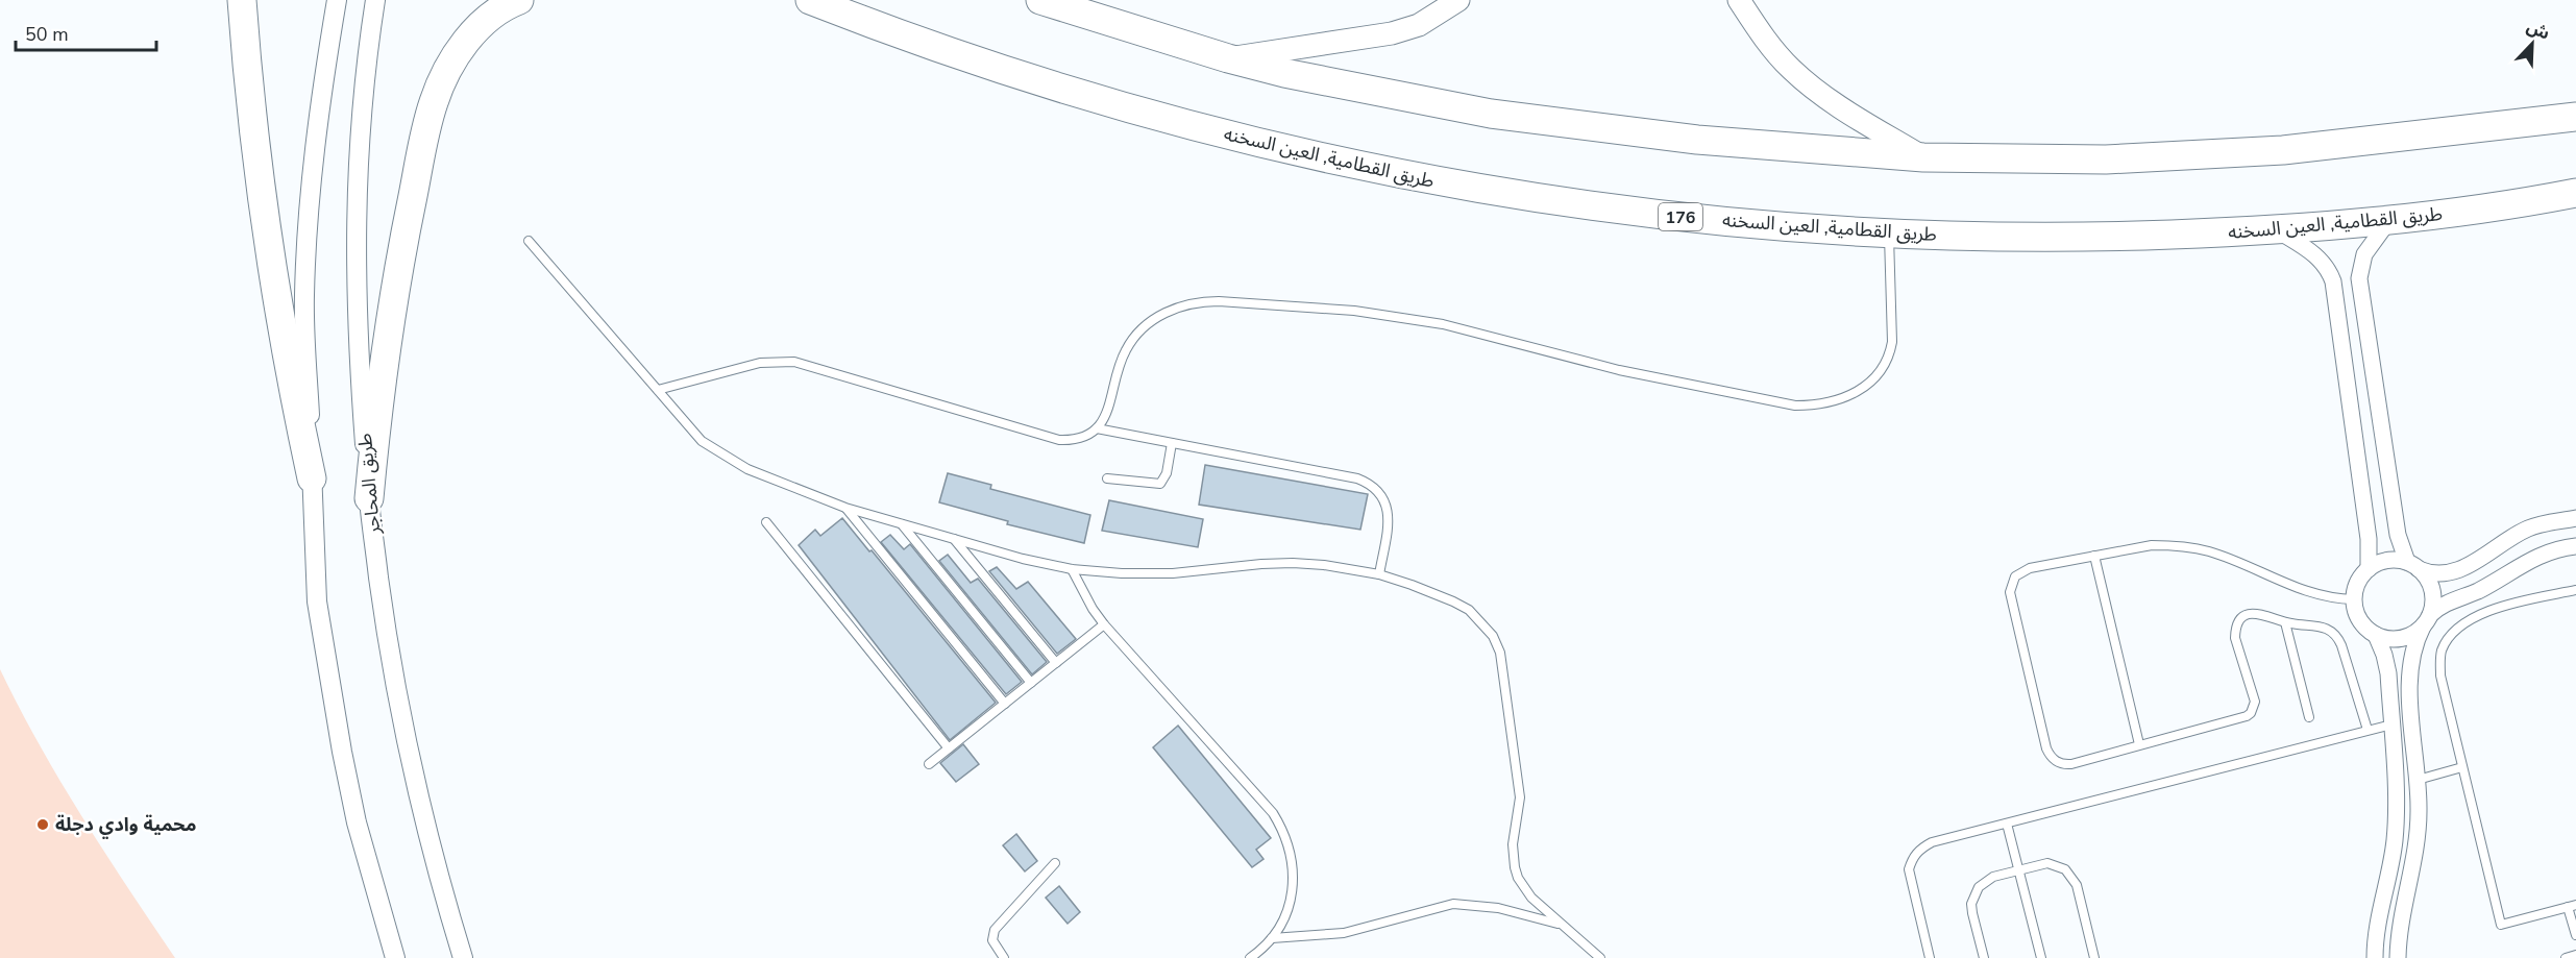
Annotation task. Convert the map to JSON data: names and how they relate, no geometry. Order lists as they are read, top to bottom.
{
  "streets": {
    "highway": ["طريق القطامية, العين السخنه", "176"],
    "street": ["طريق المحاجر"]
  },
  "places": ["محمية وادي دجلة"],
  "scale_bar": "50 m",
  "north": "top right"
}
